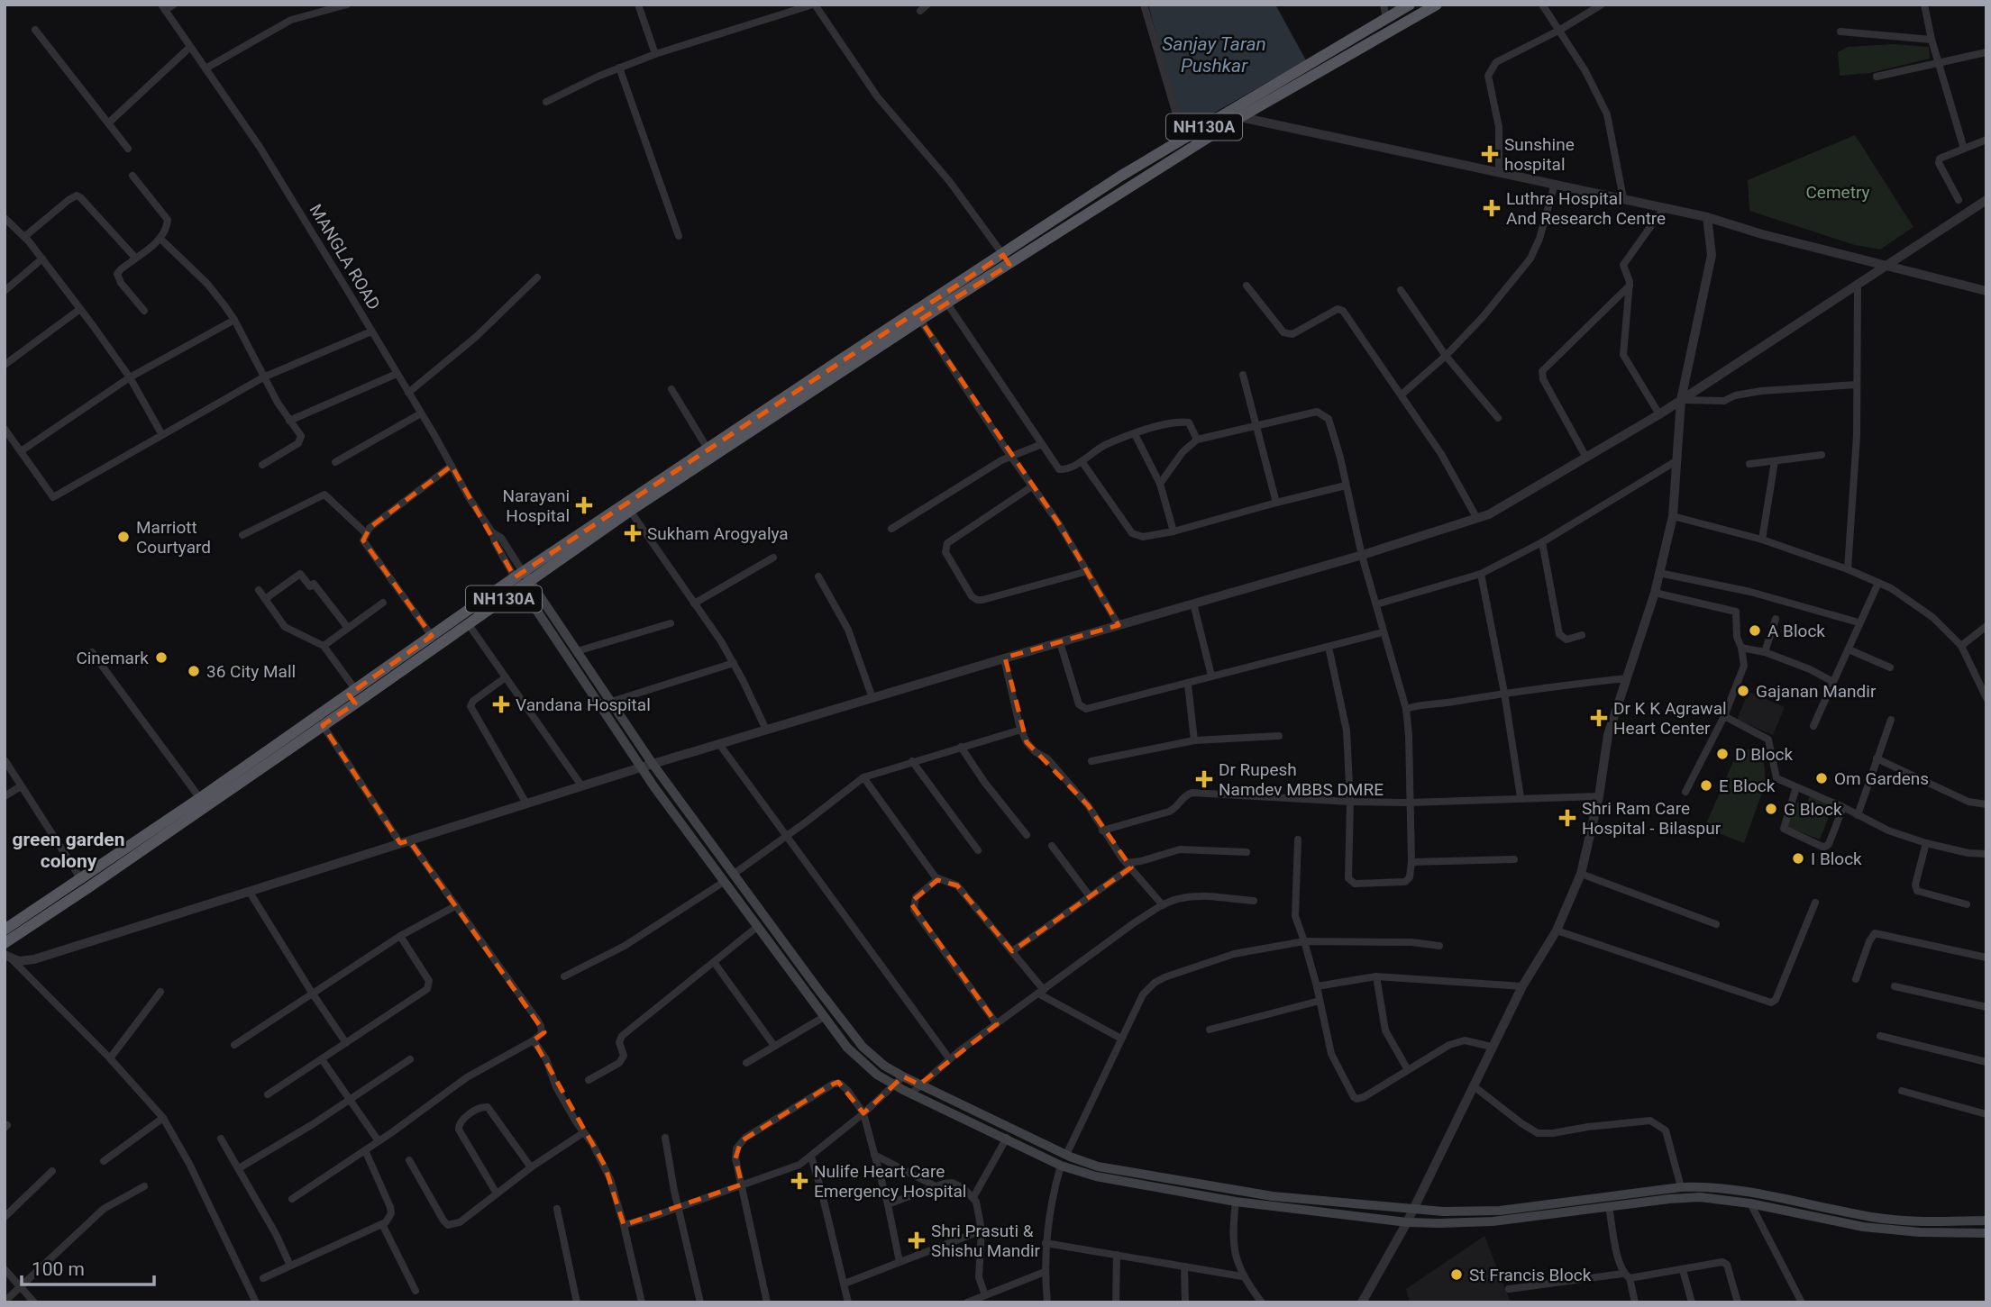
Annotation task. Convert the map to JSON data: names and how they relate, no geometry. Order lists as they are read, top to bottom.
{
  "streets": {
    "highway": ["NH130A"],
    "street": ["MANGLA ROAD"]
  },
  "crossings": [
    ["NH130A", "MANGLA ROAD"]
  ],
  "districts": ["green garden colony"],
  "water": ["Sanjay Taran Pushkar"],
  "parks": ["Cemetry"],
  "places": {
    "health": [
      "Sunshine hospital",
      "Luthra Hospital And Research Centre",
      "Narayani Hospital",
      "Sukham Arogyalya",
      "Vandana Hospital",
      "Dr K K Agrawal Heart Center",
      "Dr Rupesh Namdev MBBS DMRE",
      "Shri Ram Care Hospital - Bilaspur",
      "Nulife Heart Care Emergency Hospital",
      "Shri Prasuti & Shishu Mandir"
    ],
    "other": [
      "Marriott Courtyard",
      "A Block",
      "Cinemark",
      "36 City Mall",
      "Gajanan Mandir",
      "D Block",
      "Om Gardens",
      "E Block",
      "G Block",
      "I Block",
      "St Francis Block"
    ]
  },
  "scale_bar": "100 m"
}
